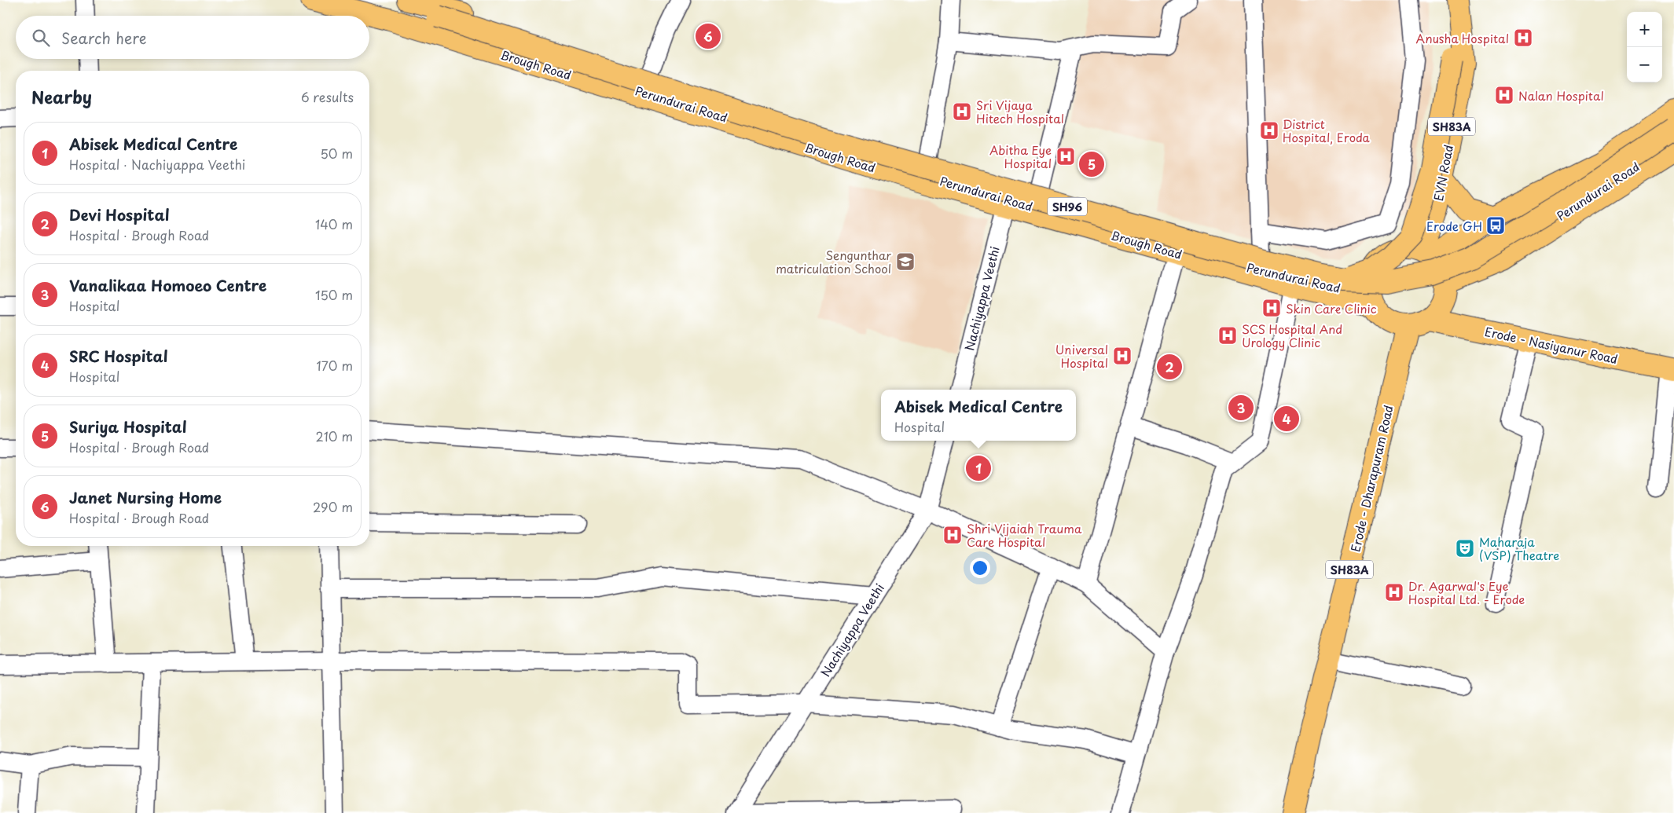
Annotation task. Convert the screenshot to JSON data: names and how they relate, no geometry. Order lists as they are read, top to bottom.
{
  "streets": {
    "main road": [
      "Brough Road",
      "Perundurai Road",
      "SH83A",
      "EVN Road",
      "SH96",
      "Erode - Nasiyanur Road",
      "Erode - Dharapuram Road"
    ],
    "street": ["Nachiyappa Veethi"]
  },
  "crossings": [
    ["Brough Road", "Perundurai Road"],
    ["Brough Road", "EVN Road"],
    ["Brough Road", "Nachiyappa Veethi"],
    ["Brough Road", "Erode - Nasiyanur Road"],
    ["Brough Road", "Erode - Dharapuram Road"],
    ["EVN Road", "Erode - Nasiyanur Road"],
    ["EVN Road", "Erode - Dharapuram Road"],
    ["Erode - Nasiyanur Road", "Erode - Dharapuram Road"]
  ],
  "places": {
    "hospital": [
      "Anusha Hospital",
      "Nalan Hospital",
      "Sri Vijaya Hitech Hospital",
      "District Hospital, Eroda",
      "Abitha Eye Hospital",
      "Skin Care Clinic",
      "SCS Hospital And Urology Clinic",
      "Universal Hospital",
      "Shri Vijaiah Trauma Care Hospital",
      "Dr. Agarwal's Eye Hospital Ltd. - Erode"
    ],
    "bus stop": ["Erode GH"],
    "school or university": ["Sengunthar matriculation School"],
    "theatre": ["Maharaja (VSP) Theatre"]
  },
  "page": {
    "map_buttons": ["+", "−"],
    "search": "Search here",
    "pins": [
      "6",
      "5",
      "2",
      "3",
      "4",
      "1"
    ],
    "heading": ["Nearby", "6 results"],
    "list": [
      {
        "mark": "1",
        "name": "Abisek Medical Centre",
        "note": "Hospital · Nachiyappa Veethi",
        "value": "50 m"
      },
      {
        "mark": "2",
        "name": "Devi Hospital",
        "note": "Hospital · Brough Road",
        "value": "140 m"
      },
      {
        "mark": "3",
        "name": "Vanalikaa Homoeo Centre",
        "note": "Hospital",
        "value": "150 m"
      },
      {
        "mark": "4",
        "name": "SRC Hospital",
        "note": "Hospital",
        "value": "170 m"
      },
      {
        "mark": "5",
        "name": "Suriya Hospital",
        "note": "Hospital · Brough Road",
        "value": "210 m"
      },
      {
        "mark": "6",
        "name": "Janet Nursing Home",
        "note": "Hospital · Brough Road",
        "value": "290 m"
      }
    ],
    "popup": ["Abisek Medical Centre", "Hospital"]
  }
}
